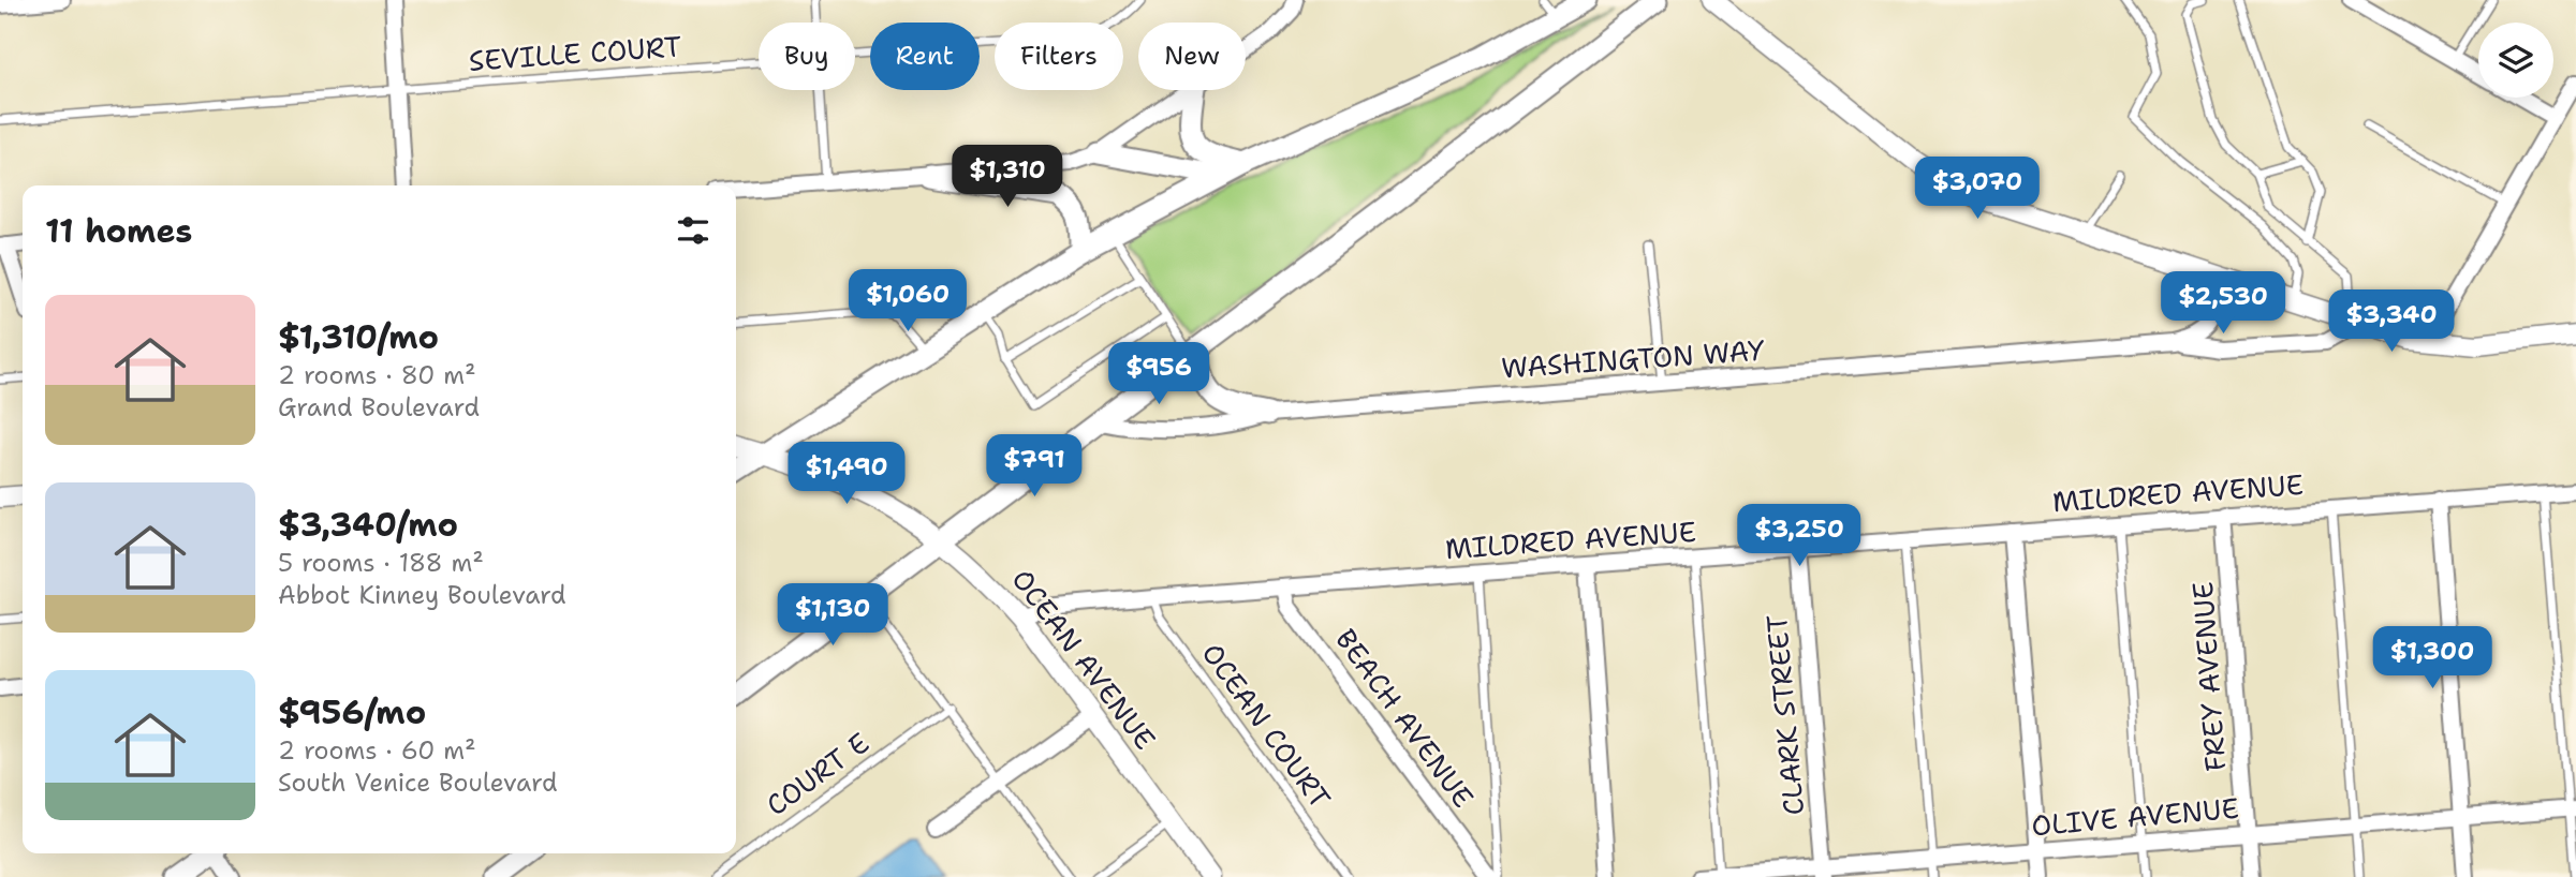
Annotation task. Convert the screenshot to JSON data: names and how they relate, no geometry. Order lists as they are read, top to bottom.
{
  "streets": {
    "street": [
      "WASHINGTON WAY",
      "MILDRED AVENUE",
      "OCEAN AVENUE",
      "FREY AVENUE",
      "CLARK STREET",
      "BEACH AVENUE",
      "OLIVE AVENUE"
    ],
    "lane": ["SEVILLE COURT", "OCEAN COURT", "COURT E"]
  },
  "crossings": [
    ["MILDRED AVENUE", "OCEAN AVENUE"],
    ["MILDRED AVENUE", "FREY AVENUE"],
    ["MILDRED AVENUE", "CLARK STREET"],
    ["MILDRED AVENUE", "BEACH AVENUE"],
    ["MILDRED AVENUE", "OCEAN COURT"],
    ["FREY AVENUE", "OLIVE AVENUE"],
    ["CLARK STREET", "OLIVE AVENUE"]
  ],
  "page": {
    "chip": [
      "Buy",
      "Rent",
      "Filters",
      "New"
    ],
    "price": [
      "$1,310",
      "$3,070",
      "$1,060",
      "$2,530",
      "$3,340",
      "$956",
      "$791",
      "$1,490",
      "$3,250",
      "$1,130",
      "$1,300"
    ],
    "heading": "11 homes",
    "list": [
      {
        "name": "$1,310/mo",
        "note": "2 rooms · 80 m² · Grand Boulevard"
      },
      {
        "name": "$3,340/mo",
        "note": "5 rooms · 188 m² · Abbot Kinney Boulevard"
      },
      {
        "name": "$956/mo",
        "note": "2 rooms · 60 m² · South Venice Boulevard"
      }
    ]
  }
}
